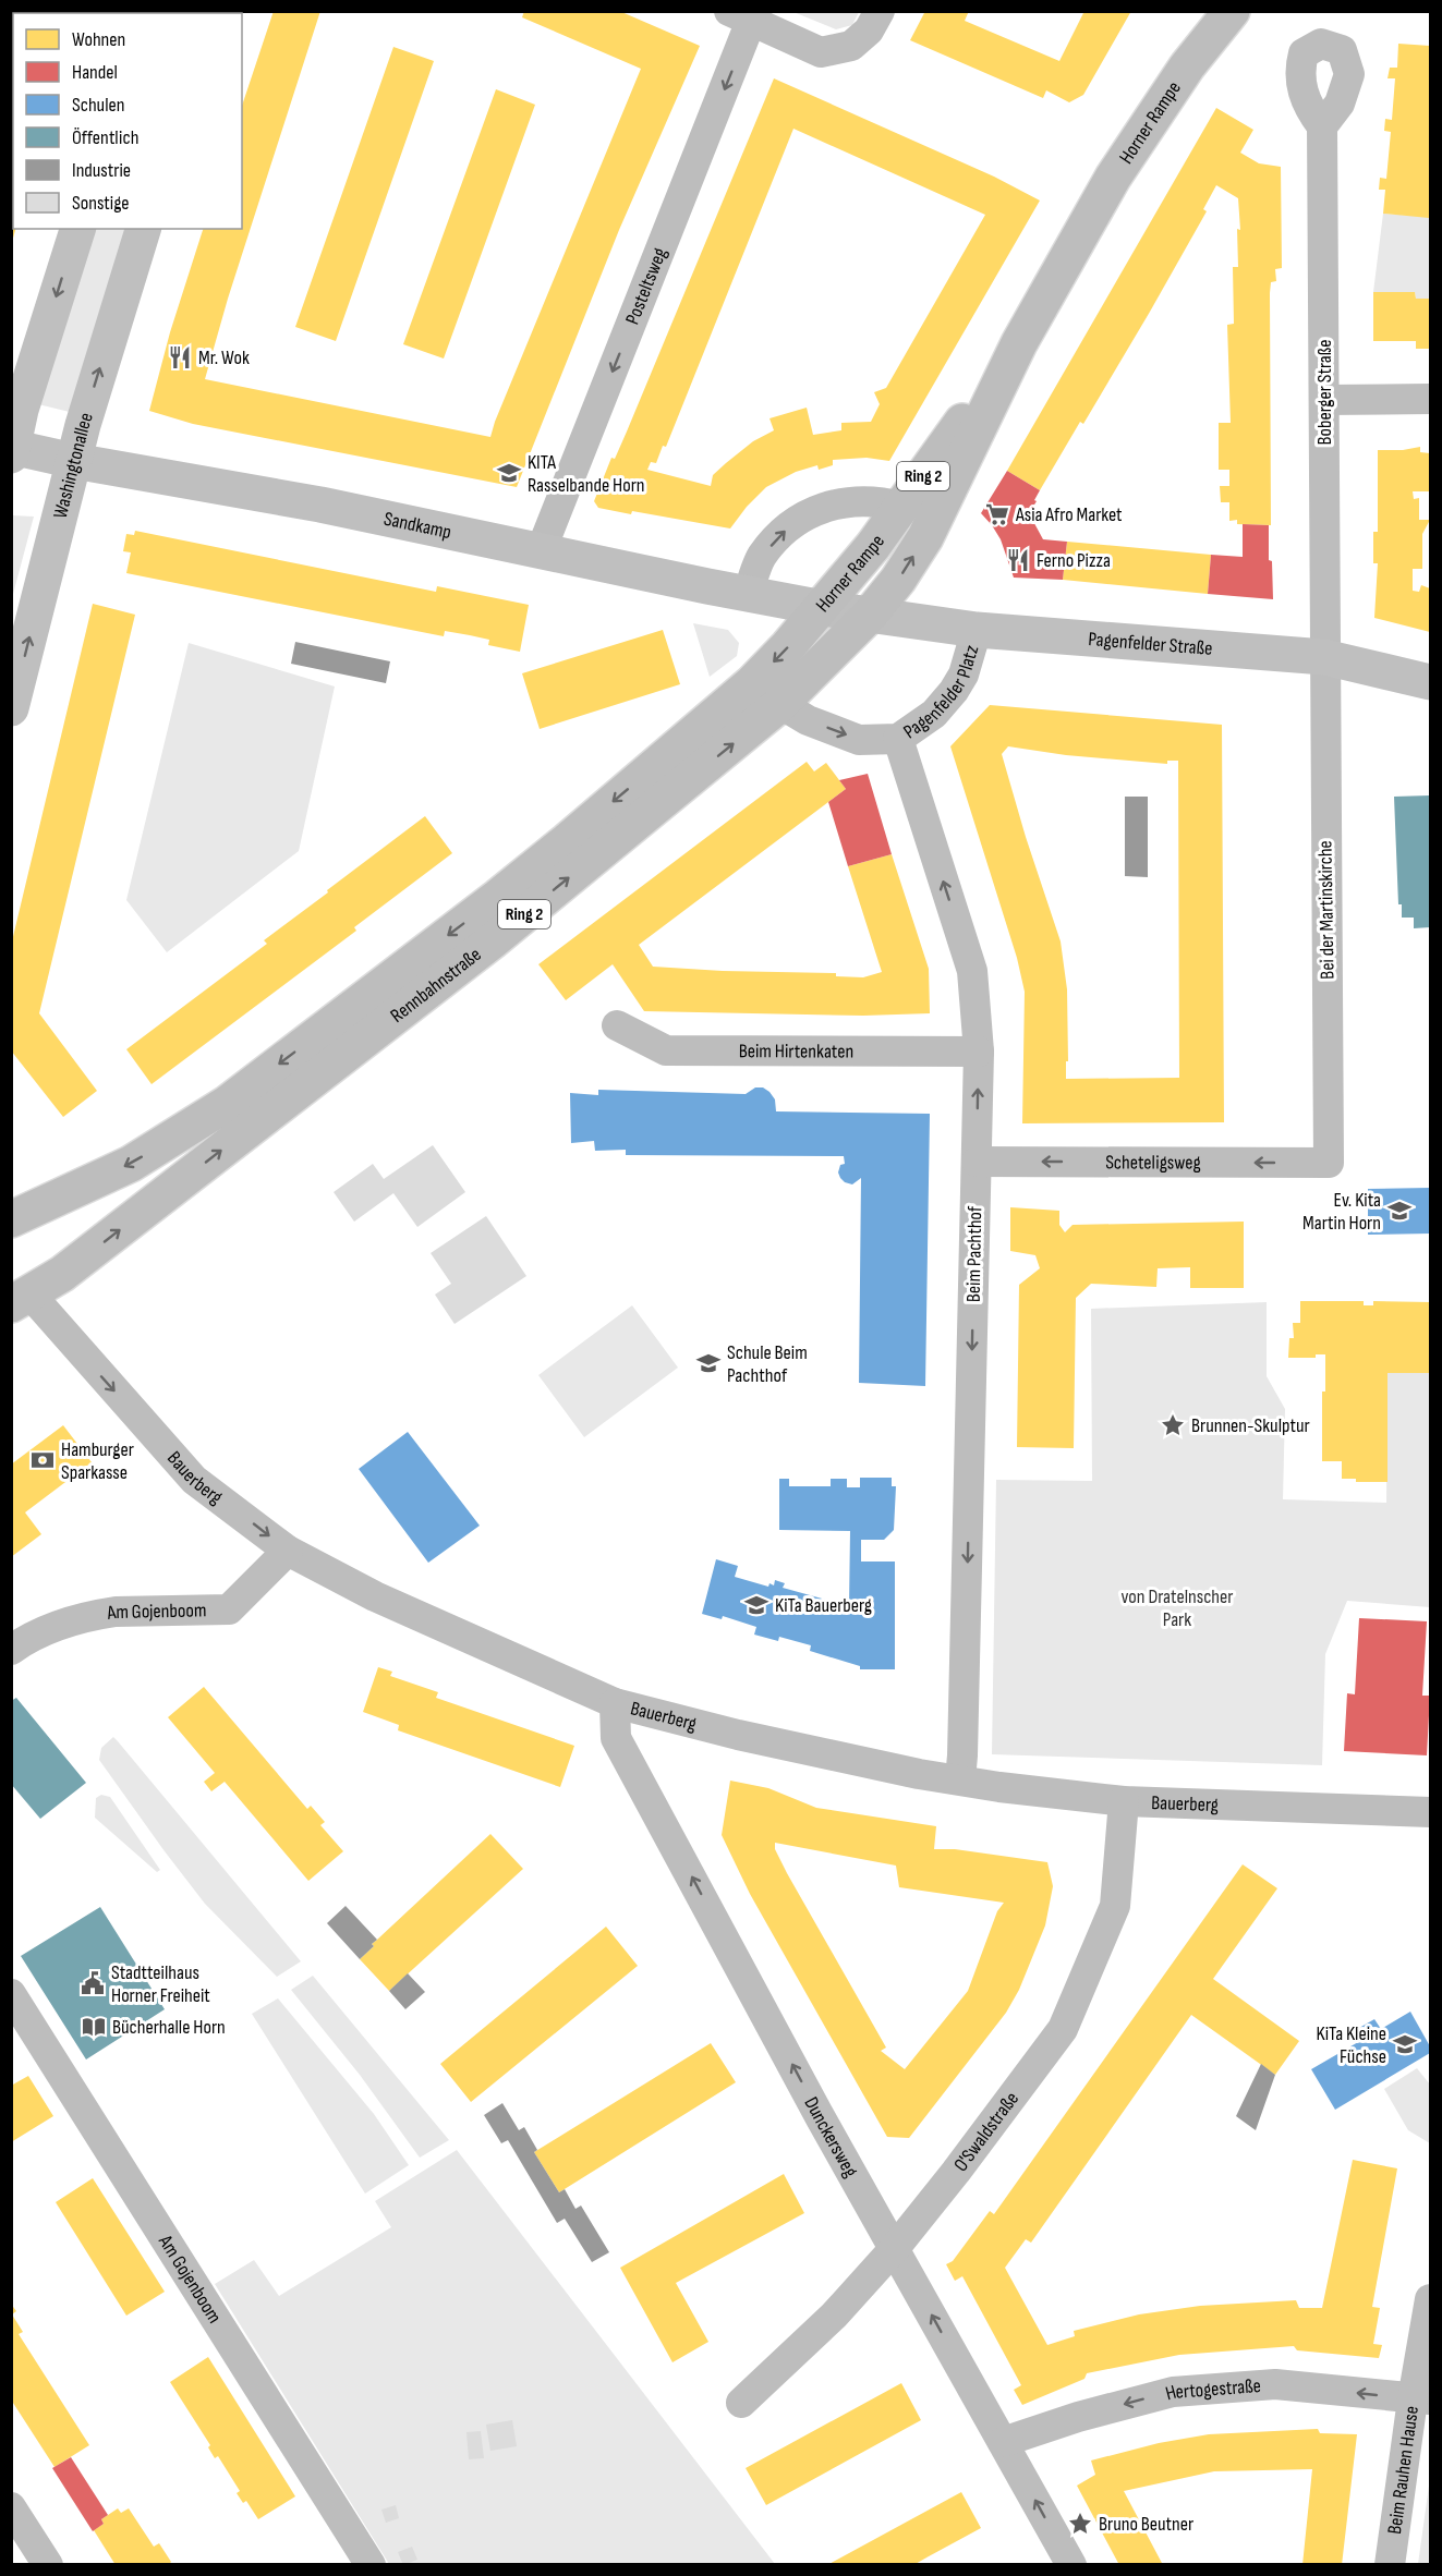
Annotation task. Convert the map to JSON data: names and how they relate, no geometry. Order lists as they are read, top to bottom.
{
  "streets": {
    "main road": ["Horner Rampe", "Ring 2", "Rennbahnstraße"],
    "street": [
      "Posteltsweg",
      "Boberger Straße",
      "Washingtonallee",
      "Sandkamp",
      "Pagenfelder Straße",
      "Pagenfelder Platz",
      "Bei der Martinskirche",
      "Beim Hirtenkaten",
      "Scheteligsweg",
      "Beim Pachthof",
      "Bauerberg",
      "Am Gojenboom",
      "O'Swaldstraße",
      "Dunckersweg",
      "Hertogestraße",
      "Beim Rauhen Hause"
    ]
  },
  "crossings": [
    ["Horner Rampe", "Sandkamp"],
    ["Horner Rampe", "Pagenfelder Straße"],
    ["Horner Rampe", "Rennbahnstraße"],
    ["Posteltsweg", "Sandkamp"],
    ["Boberger Straße", "Pagenfelder Straße"],
    ["Boberger Straße", "Bei der Martinskirche"],
    ["Washingtonallee", "Sandkamp"],
    ["Sandkamp", "Rennbahnstraße"],
    ["Pagenfelder Straße", "Pagenfelder Platz"],
    ["Pagenfelder Straße", "Bei der Martinskirche"],
    ["Pagenfelder Straße", "Rennbahnstraße"],
    ["Pagenfelder Platz", "Rennbahnstraße"],
    ["Pagenfelder Platz", "Beim Pachthof"],
    ["Bei der Martinskirche", "Scheteligsweg"],
    ["Rennbahnstraße", "Bauerberg"],
    ["Beim Hirtenkaten", "Beim Pachthof"],
    ["Scheteligsweg", "Beim Pachthof"],
    ["Beim Pachthof", "Bauerberg"],
    ["Bauerberg", "Am Gojenboom"],
    ["Bauerberg", "O'Swaldstraße"],
    ["Bauerberg", "Dunckersweg"],
    ["O'Swaldstraße", "Dunckersweg"],
    ["Dunckersweg", "Hertogestraße"],
    ["Hertogestraße", "Beim Rauhen Hause"]
  ],
  "one_way": [
    "Posteltsweg",
    "Pagenfelder Platz",
    "Scheteligsweg",
    "Dunckersweg",
    "Hertogestraße"
  ],
  "parks": ["von Dratelnscher Park"],
  "places": {
    "restaurant": ["Mr. Wok", "Ferno Pizza"],
    "school or university": [
      "KITA Rasselbande Horn",
      "Ev. Kita Martin Horn",
      "Schule Beim Pachthof",
      "KiTa Bauerberg",
      "KiTa Kleine Füchse"
    ],
    "supermarket": ["Asia Afro Market"],
    "place": ["Brunnen-Skulptur", "Bruno Beutner"],
    "bank": ["Hamburger Sparkasse"],
    "public building": ["Stadtteilhaus Horner Freiheit"],
    "library": ["Bücherhalle Horn"]
  },
  "legend": [
    "Wohnen",
    "Handel",
    "Schulen",
    "Öffentlich",
    "Industrie",
    "Sonstige"
  ]
}
